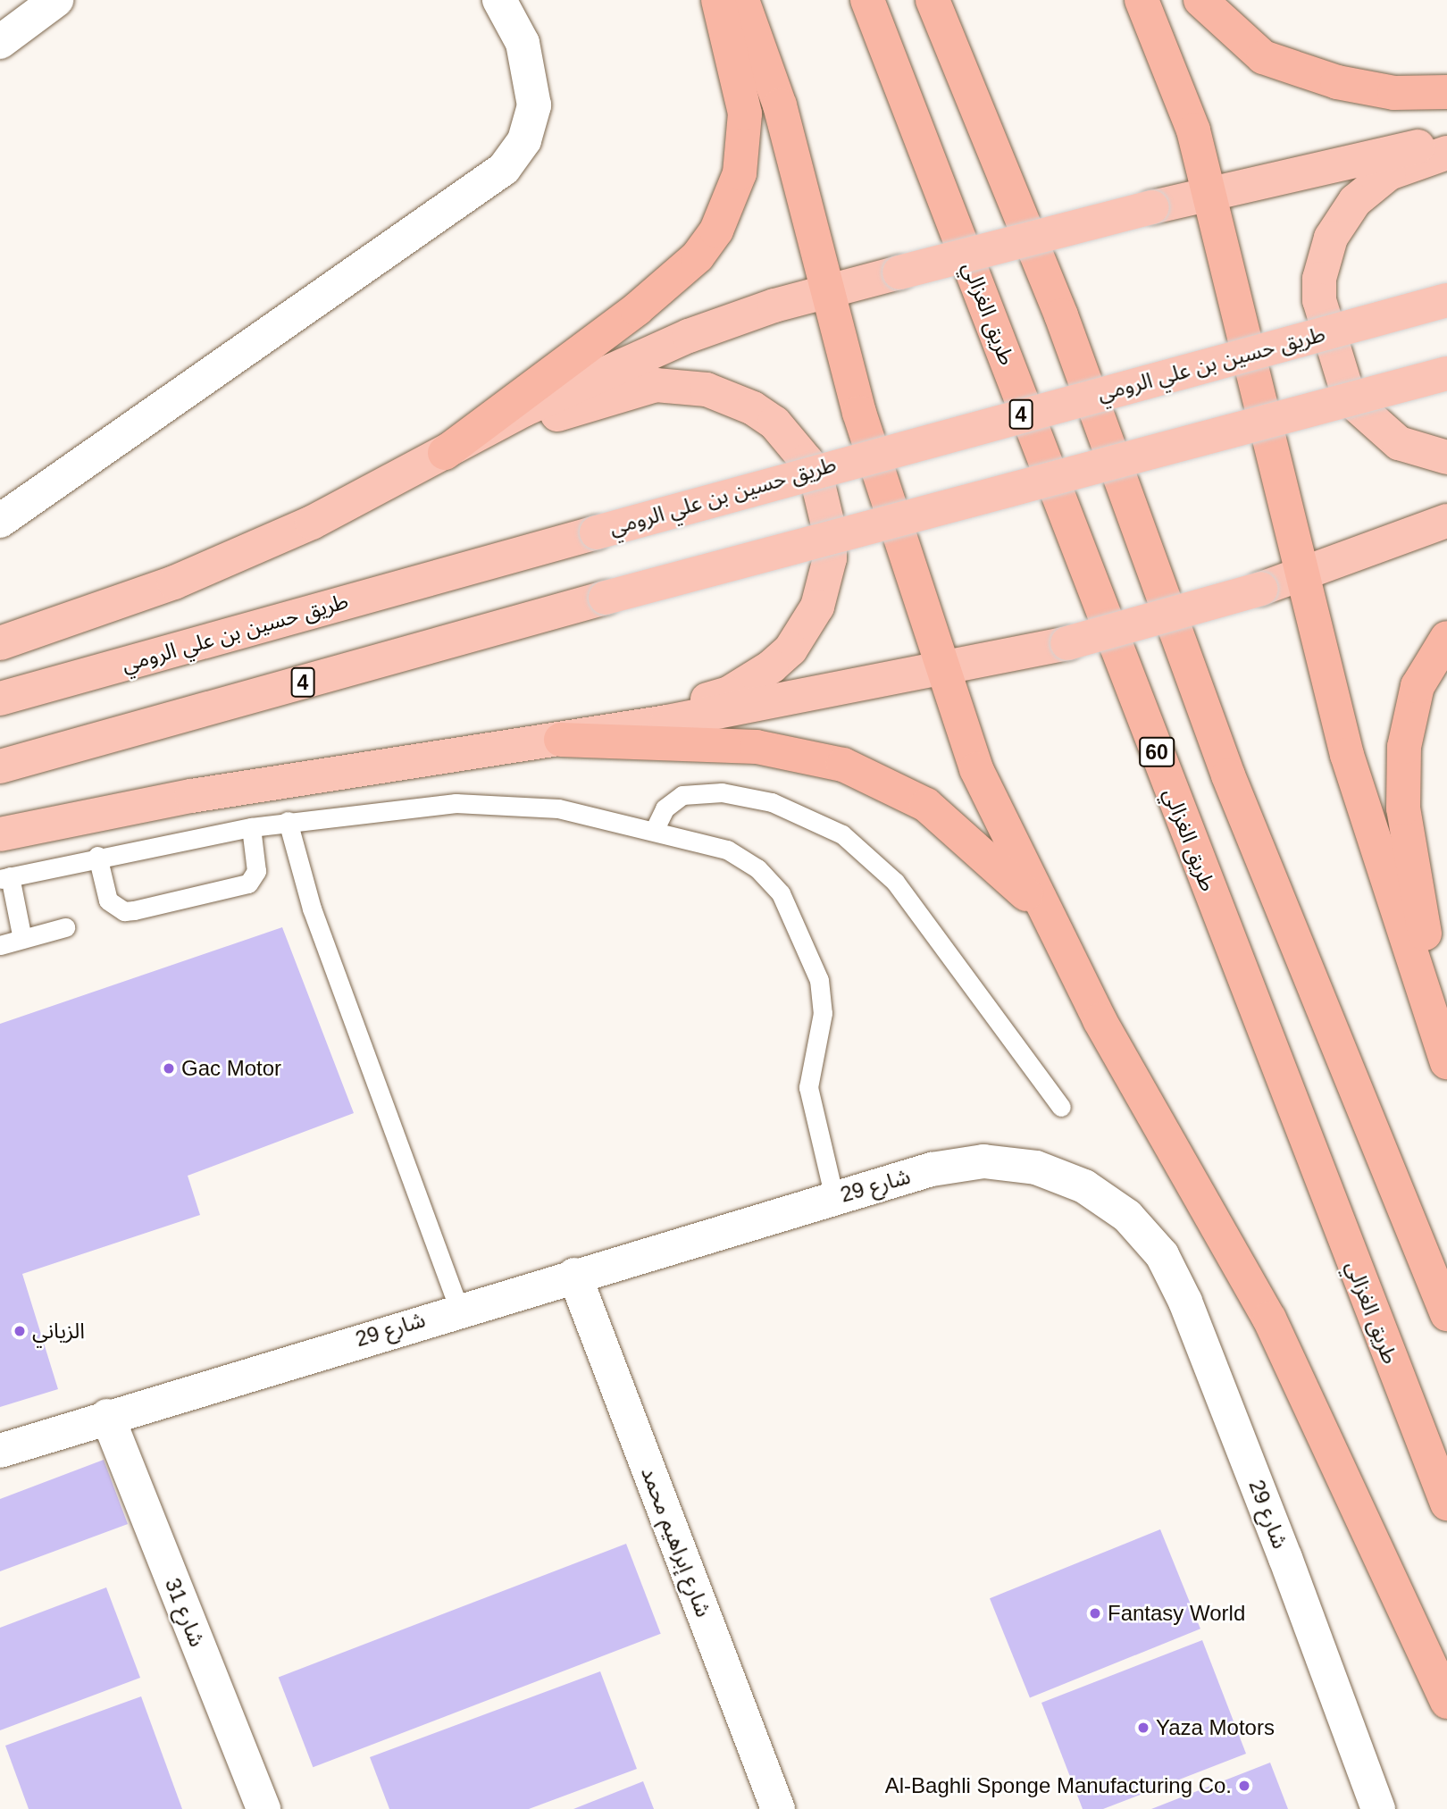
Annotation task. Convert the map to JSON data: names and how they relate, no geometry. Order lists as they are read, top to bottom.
{
  "streets": {
    "highway": [
      "طريق الغزالي",
      "طريق حسين بن علي الرومي",
      "4",
      "60"
    ],
    "street": ["شارع 29", "شارع إبراهيم محمد", "شارع 31"]
  },
  "crossings": [
    ["شارع 29", "شارع إبراهيم محمد"],
    ["شارع 29", "شارع 31"]
  ],
  "places": [
    "Gac Motor",
    "الزياني",
    "Fantasy World",
    "Yaza Motors",
    "Al-Baghli Sponge Manufacturing Co."
  ]
}
